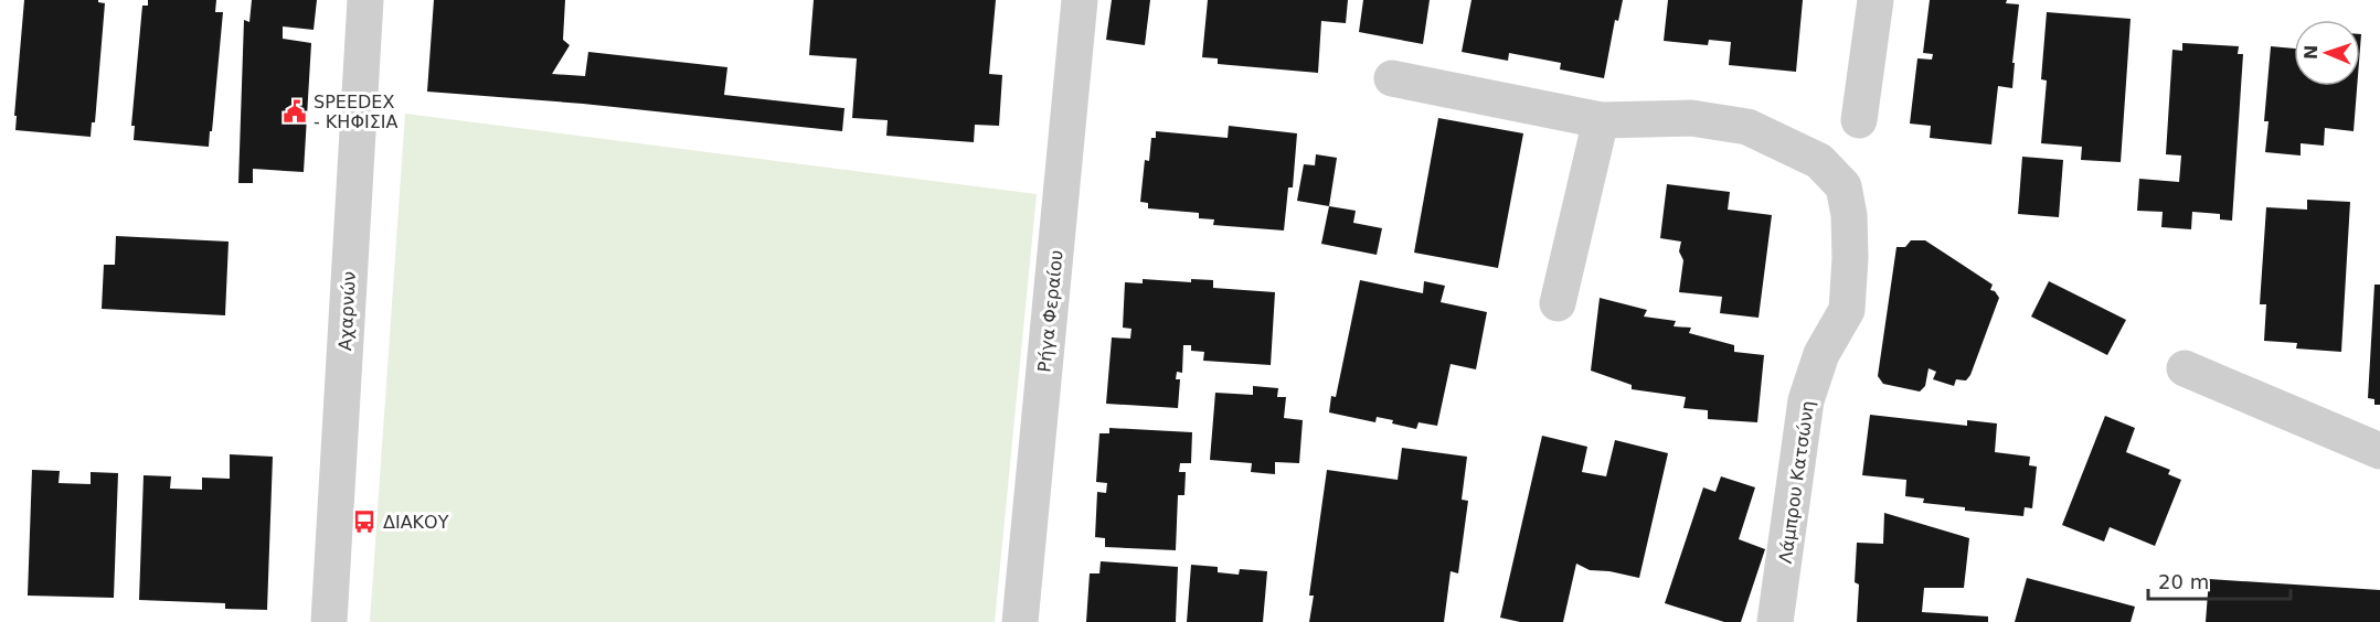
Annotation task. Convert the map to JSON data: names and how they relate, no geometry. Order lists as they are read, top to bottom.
{
  "streets": {
    "street": ["Αχαρνών", "Ρήγα Φεραίου", "Λάμπρου Κατσώνη"]
  },
  "places": {
    "public building": ["SPEEDEX - ΚΗΦΙΣΙΑ"],
    "bus stop": ["ΔΙΑΚΟΥ"]
  },
  "scale_bar": "20 m",
  "north": "left"
}
